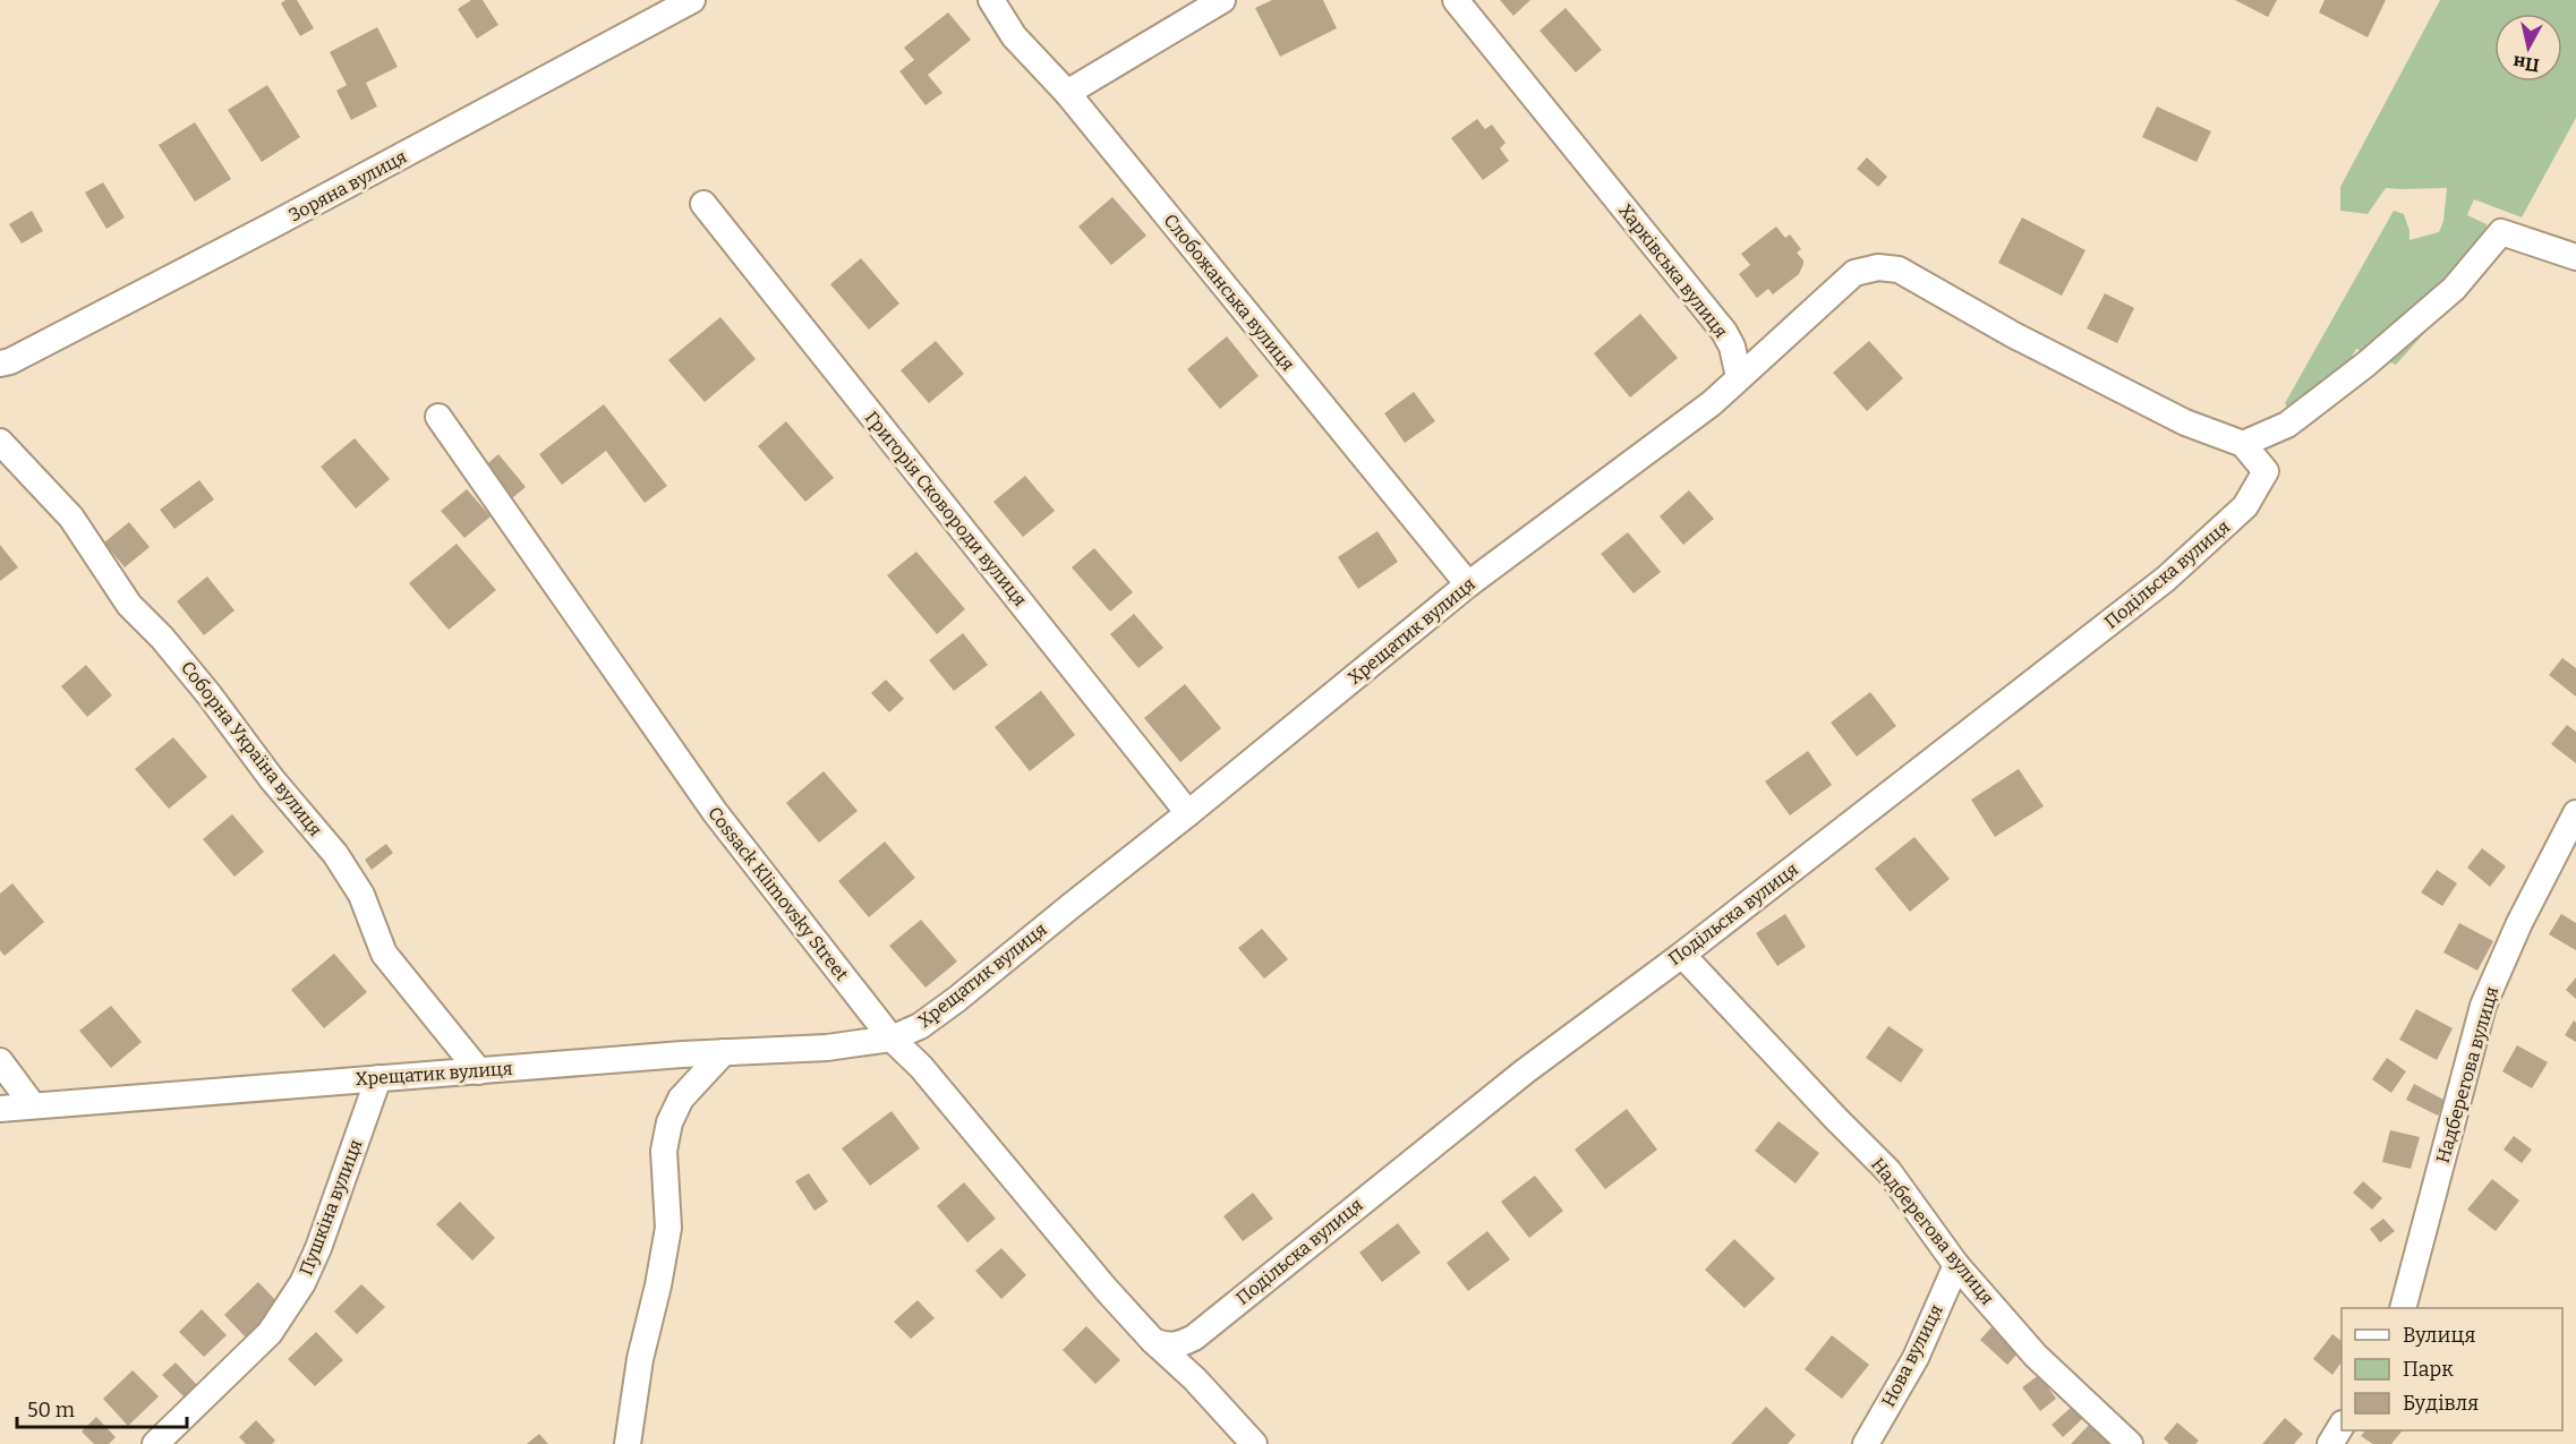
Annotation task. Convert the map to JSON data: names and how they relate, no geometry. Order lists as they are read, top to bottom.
{
  "streets": {
    "street": [
      "Зоряна вулиця",
      "Харківська вулиця",
      "Слобожанська вулиця",
      "Григорія Сковороди вулиця",
      "Подільска вулиця",
      "Хрещатик вулиця",
      "Соборна Україна вулиця",
      "Cossack Klimovsky Street",
      "Надберегова вулиця",
      "Пушкіна вулиця",
      "Нова вулиця"
    ]
  },
  "crossings": [
    ["Харківська вулиця", "Хрещатик вулиця"],
    ["Слобожанська вулиця", "Хрещатик вулиця"],
    ["Григорія Сковороди вулиця", "Хрещатик вулиця"],
    ["Подільска вулиця", "Cossack Klimovsky Street"],
    ["Подільска вулиця", "Надберегова вулиця"],
    ["Хрещатик вулиця", "Соборна Україна вулиця"],
    ["Хрещатик вулиця", "Cossack Klimovsky Street"],
    ["Хрещатик вулиця", "Пушкіна вулиця"],
    ["Надберегова вулиця", "Нова вулиця"]
  ],
  "legend": ["Вулиця", "Парк", "Будівля"],
  "scale_bar": "50 m",
  "north": "bottom"
}
